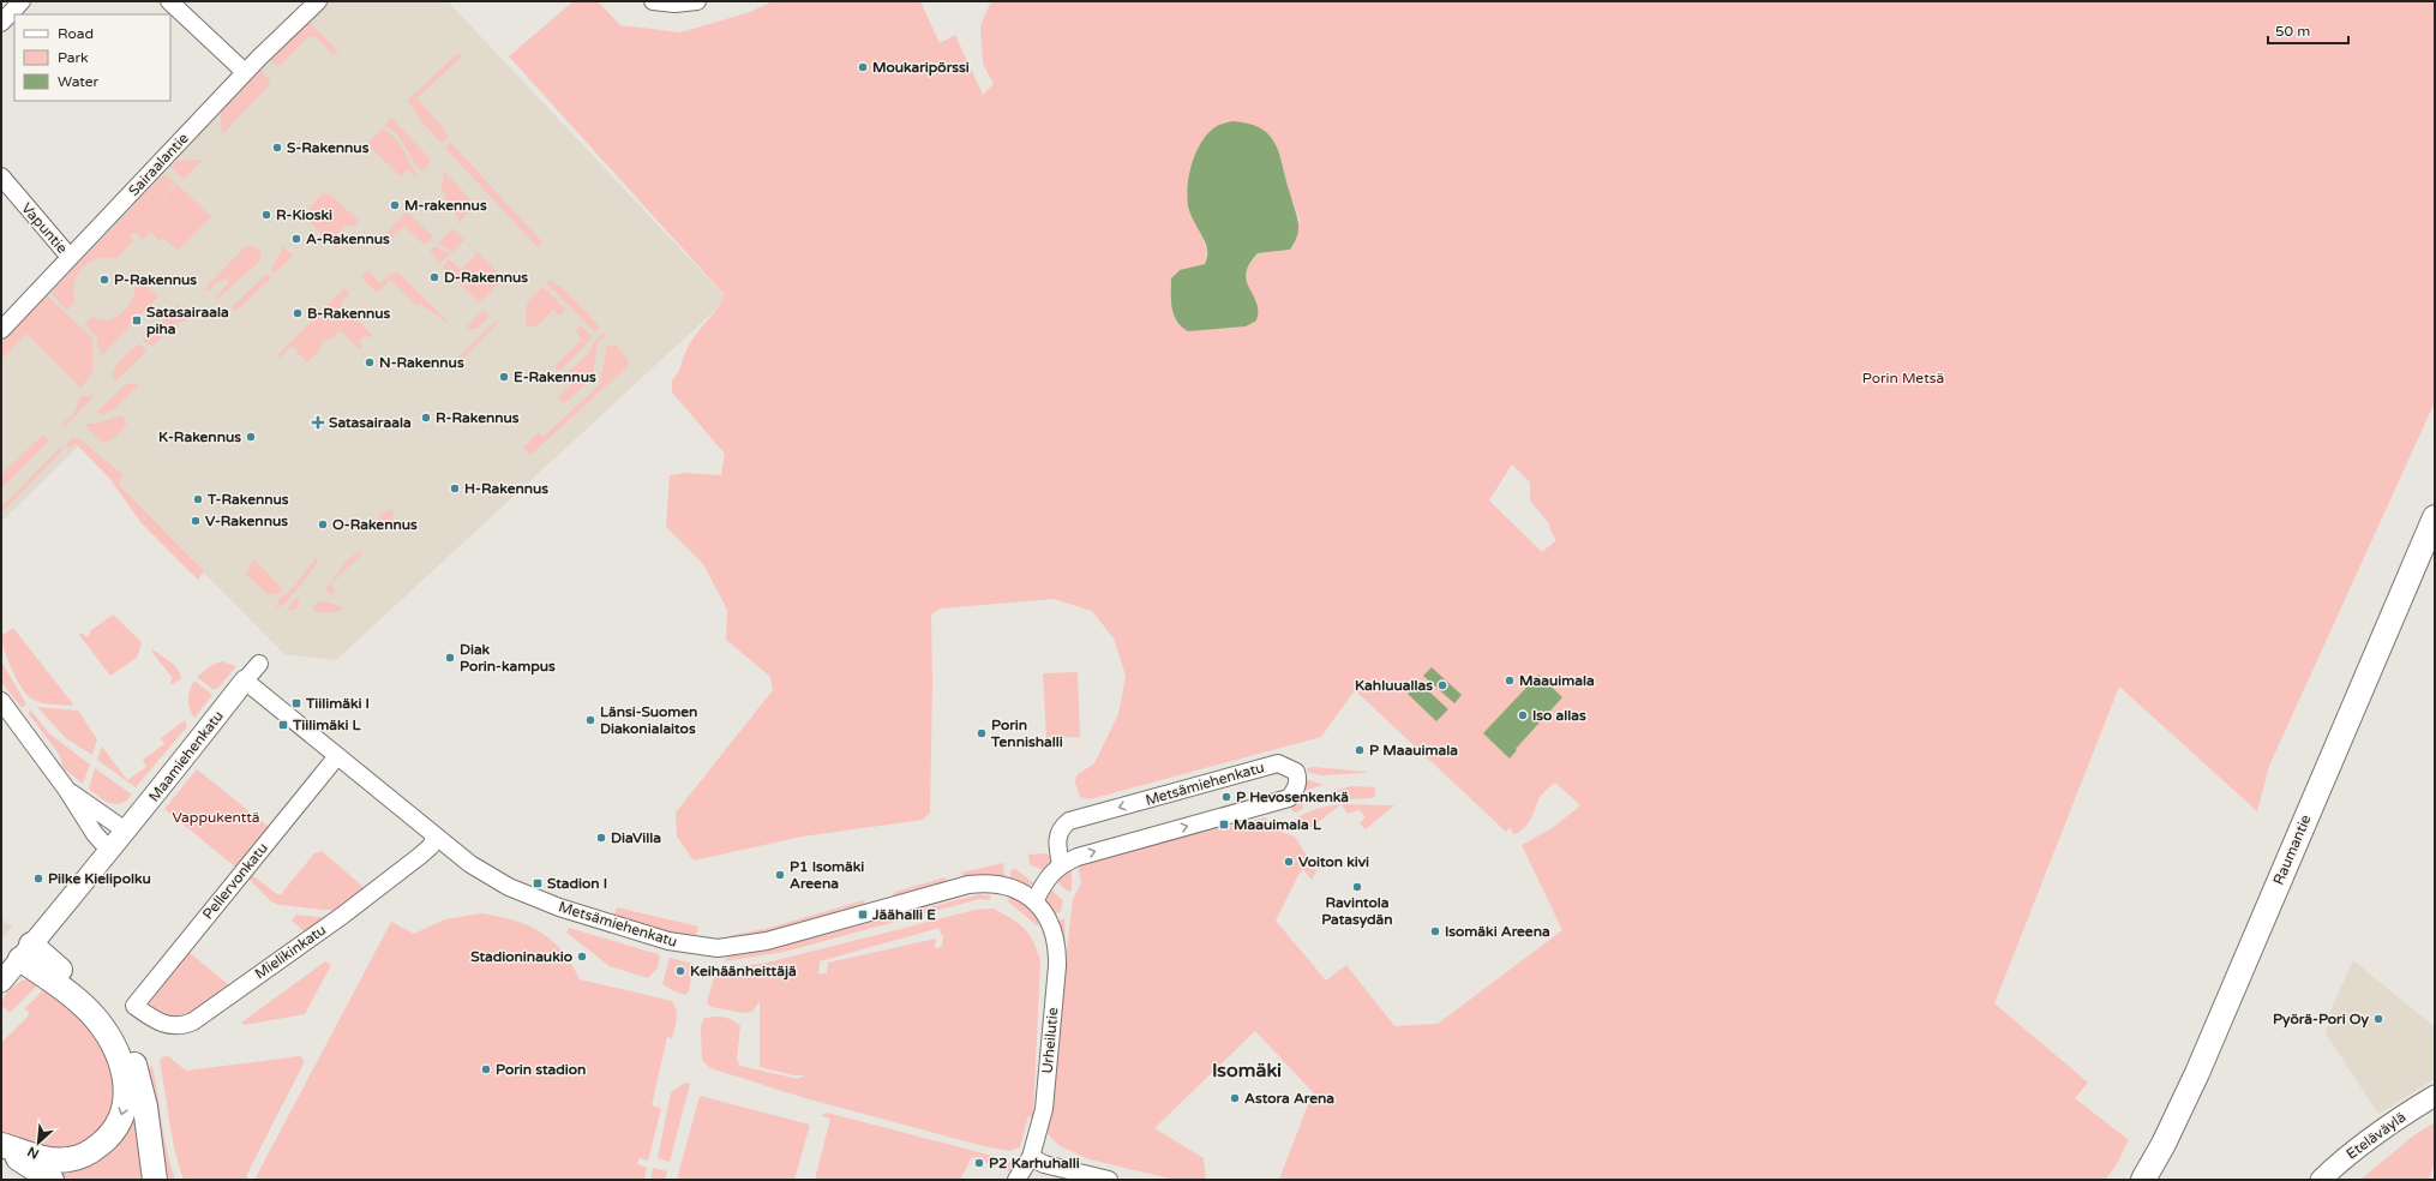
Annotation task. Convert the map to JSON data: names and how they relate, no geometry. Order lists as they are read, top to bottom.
{
  "streets": {
    "highway": ["Raumantie"],
    "main road": ["Maamiehenkatu", "Eteläväylä"],
    "street": [
      "Sairaalantie",
      "Vapuntie",
      "Metsämiehenkatu",
      "Pellervonkatu",
      "Mielikinkatu",
      "Urheilutie"
    ]
  },
  "crossings": [
    ["Sairaalantie", "Vapuntie"],
    ["Maamiehenkatu", "Metsämiehenkatu"],
    ["Metsämiehenkatu", "Pellervonkatu"],
    ["Metsämiehenkatu", "Mielikinkatu"],
    ["Metsämiehenkatu", "Urheilutie"],
    ["Pellervonkatu", "Mielikinkatu"]
  ],
  "districts": ["Isomäki"],
  "parks": ["Porin Metsä", "Vappukenttä"],
  "places": {
    "other": [
      "Moukaripörssi",
      "S-Rakennus",
      "M-rakennus",
      "R-Kioski",
      "A-Rakennus",
      "D-Rakennus",
      "P-Rakennus",
      "B-Rakennus",
      "N-Rakennus",
      "E-Rakennus",
      "R-Rakennus",
      "K-Rakennus",
      "H-Rakennus",
      "T-Rakennus",
      "V-Rakennus",
      "O-Rakennus",
      "Diak Porin-kampus",
      "Maauimala",
      "Kahluuallas",
      "Iso allas",
      "Länsi-Suomen Diakonialaitos",
      "Porin Tennishalli",
      "P Maauimala",
      "P Hevosenkenkä",
      "DiaVilla",
      "Voiton kivi",
      "P1 Isomäki Areena",
      "Pilke Kielipolku",
      "Ravintola Patasydän",
      "Isomäki Areena",
      "Stadioninaukio",
      "Keihäänheittäjä",
      "Pyörä-Pori Oy",
      "Porin stadion",
      "Astora Arena",
      "P2 Karhuhalli"
    ],
    "transit": [
      "Satasairaala piha",
      "Tiilimäki I",
      "Tiilimäki L",
      "Maauimala L",
      "Stadion I",
      "Jäähalli E"
    ],
    "health": ["Satasairaala"]
  },
  "legend": ["Road", "Park", "Water"],
  "scale_bar": "50 m",
  "north": "bottom left"
}
